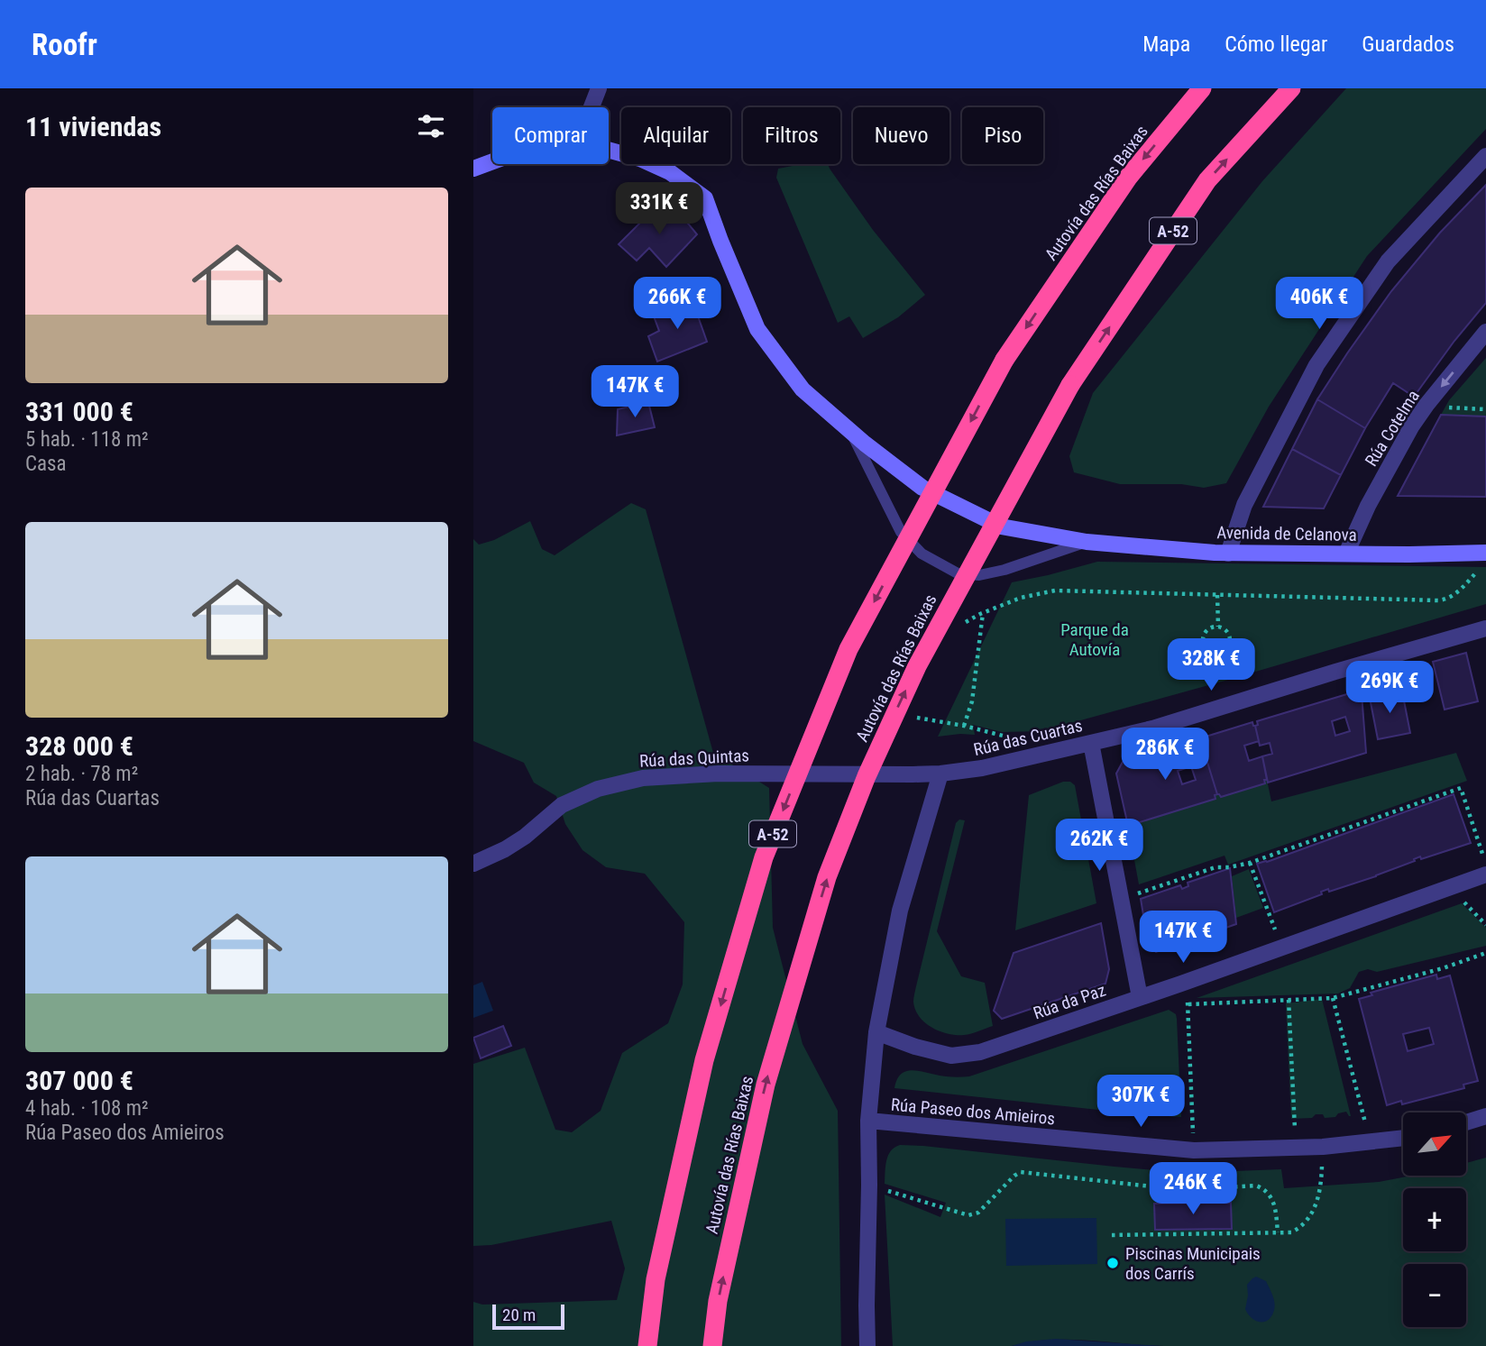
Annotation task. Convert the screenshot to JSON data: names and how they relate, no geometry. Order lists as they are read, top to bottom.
{
  "streets": {
    "highway": ["Autovía das Rías Baixas", "A-52"],
    "street": [
      "Rúa Cotelma",
      "Avenida de Celanova",
      "Rúa das Cuartas",
      "Rúa das Quintas",
      "Rúa da Paz",
      "Rúa Paseo dos Amieiros"
    ]
  },
  "crossings": [
    ["Rúa Cotelma", "Avenida de Celanova"],
    ["Rúa das Cuartas", "Rúa das Quintas"]
  ],
  "parks": ["Parque da Autovía"],
  "places": ["Piscinas Municipais dos Carrís"],
  "scale_bar": "20 m",
  "north": "top right",
  "page": {
    "header": "Roofr",
    "nav": ["Mapa", "Cómo llegar", "Guardados"],
    "heading": "11 viviendas",
    "chip": [
      "Comprar",
      "Alquilar",
      "Filtros",
      "Nuevo",
      "Piso"
    ],
    "list": [
      {
        "name": "331 000 €",
        "note": "5 hab. · 118 m² · Casa"
      },
      {
        "name": "328 000 €",
        "note": "2 hab. · 78 m² · Rúa das Cuartas"
      },
      {
        "name": "307 000 €",
        "note": "4 hab. · 108 m² · Rúa Paseo dos Amieiros"
      }
    ],
    "price": [
      "331K €",
      "266K €",
      "406K €",
      "147K €",
      "328K €",
      "269K €",
      "286K €",
      "262K €",
      "147K €",
      "307K €",
      "246K €"
    ],
    "map_buttons": ["+", "−"],
    "scale": "20 m"
  }
}
